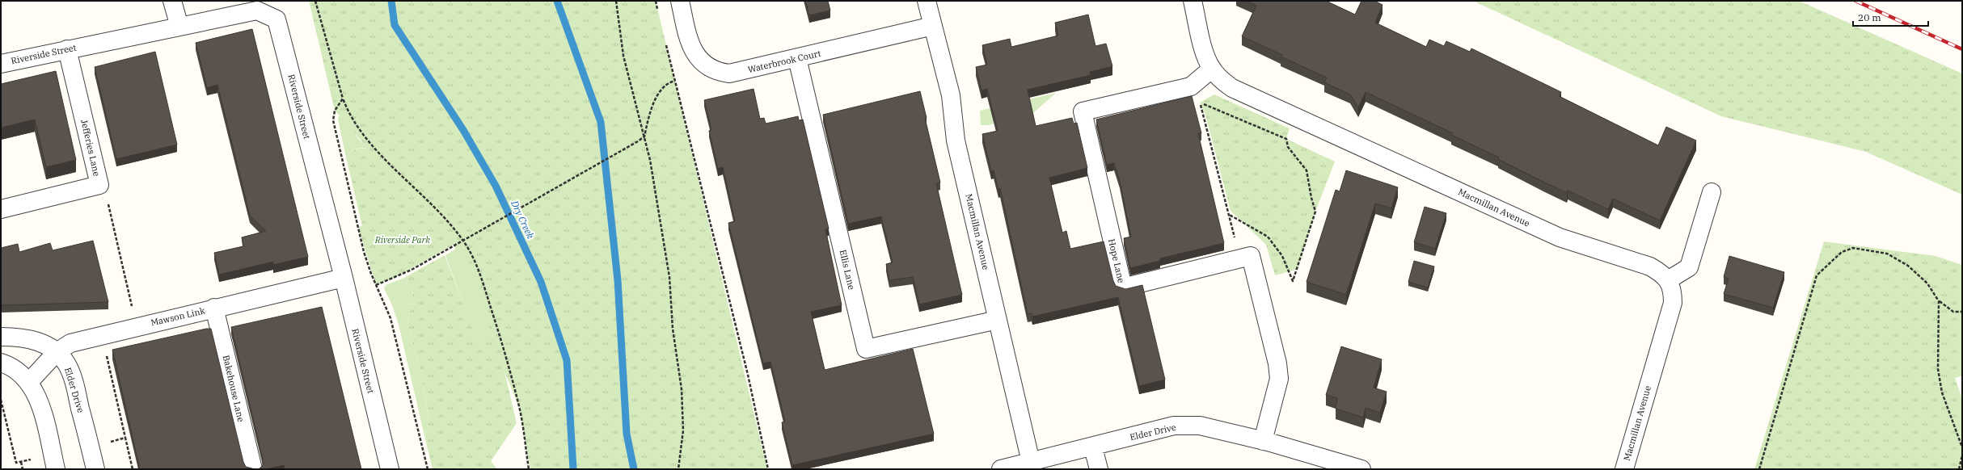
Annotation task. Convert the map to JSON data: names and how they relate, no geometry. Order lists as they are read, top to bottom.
{
  "streets": {
    "street": [
      "Riverside Street",
      "Waterbrook Court",
      "Jefferies Lane",
      "Macmillan Avenue",
      "Hope Lane",
      "Ellis Lane",
      "Mawson Link",
      "Bakehouse Lane",
      "Elder Drive"
    ]
  },
  "crossings": [
    ["Riverside Street", "Jefferies Lane"],
    ["Riverside Street", "Mawson Link"],
    ["Waterbrook Court", "Macmillan Avenue"],
    ["Waterbrook Court", "Ellis Lane"],
    ["Macmillan Avenue", "Hope Lane"],
    ["Macmillan Avenue", "Ellis Lane"],
    ["Macmillan Avenue", "Elder Drive"],
    ["Hope Lane", "Elder Drive"],
    ["Mawson Link", "Bakehouse Lane"],
    ["Mawson Link", "Elder Drive"]
  ],
  "water": ["Dry Creek"],
  "parks": ["Riverside Park"],
  "scale_bar": "20 m"
}
